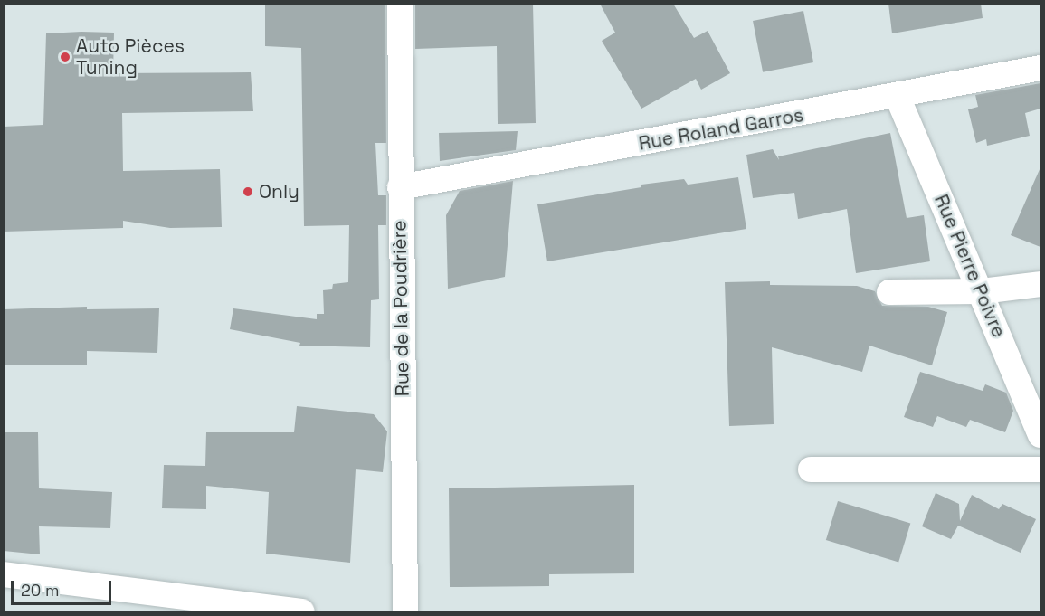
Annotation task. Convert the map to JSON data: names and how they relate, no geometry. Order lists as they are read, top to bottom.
{
  "streets": {
    "street": ["Rue Roland Garros", "Rue Pierre Poivre", "Rue de la Poudrière"]
  },
  "crossings": [
    ["Rue Roland Garros", "Rue Pierre Poivre"],
    ["Rue Roland Garros", "Rue de la Poudrière"]
  ],
  "places": ["Auto Pièces Tuning", "Only"],
  "scale_bar": "20 m"
}
